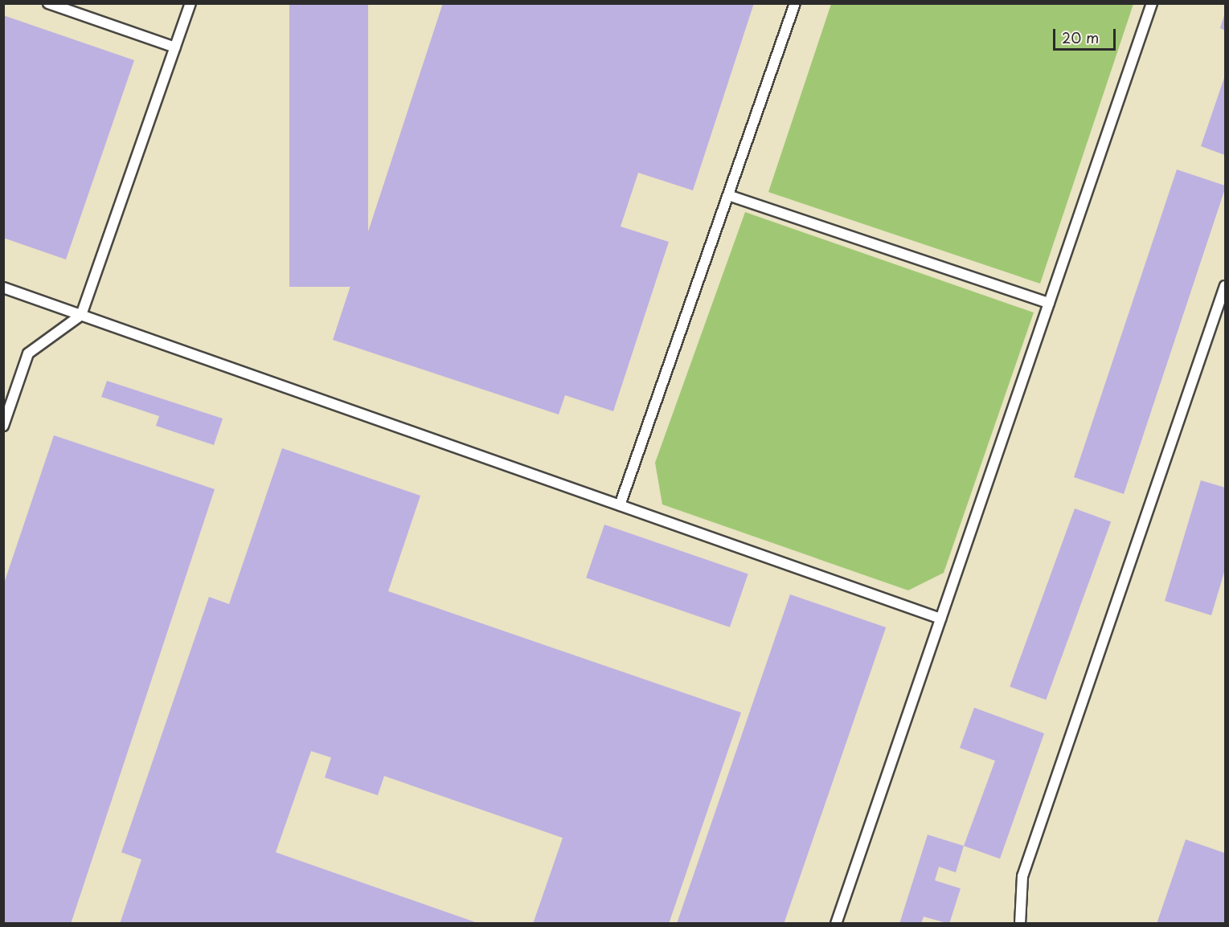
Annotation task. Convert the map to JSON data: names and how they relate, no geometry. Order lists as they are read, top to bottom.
{
  "scale_bar": "20 m"
}
